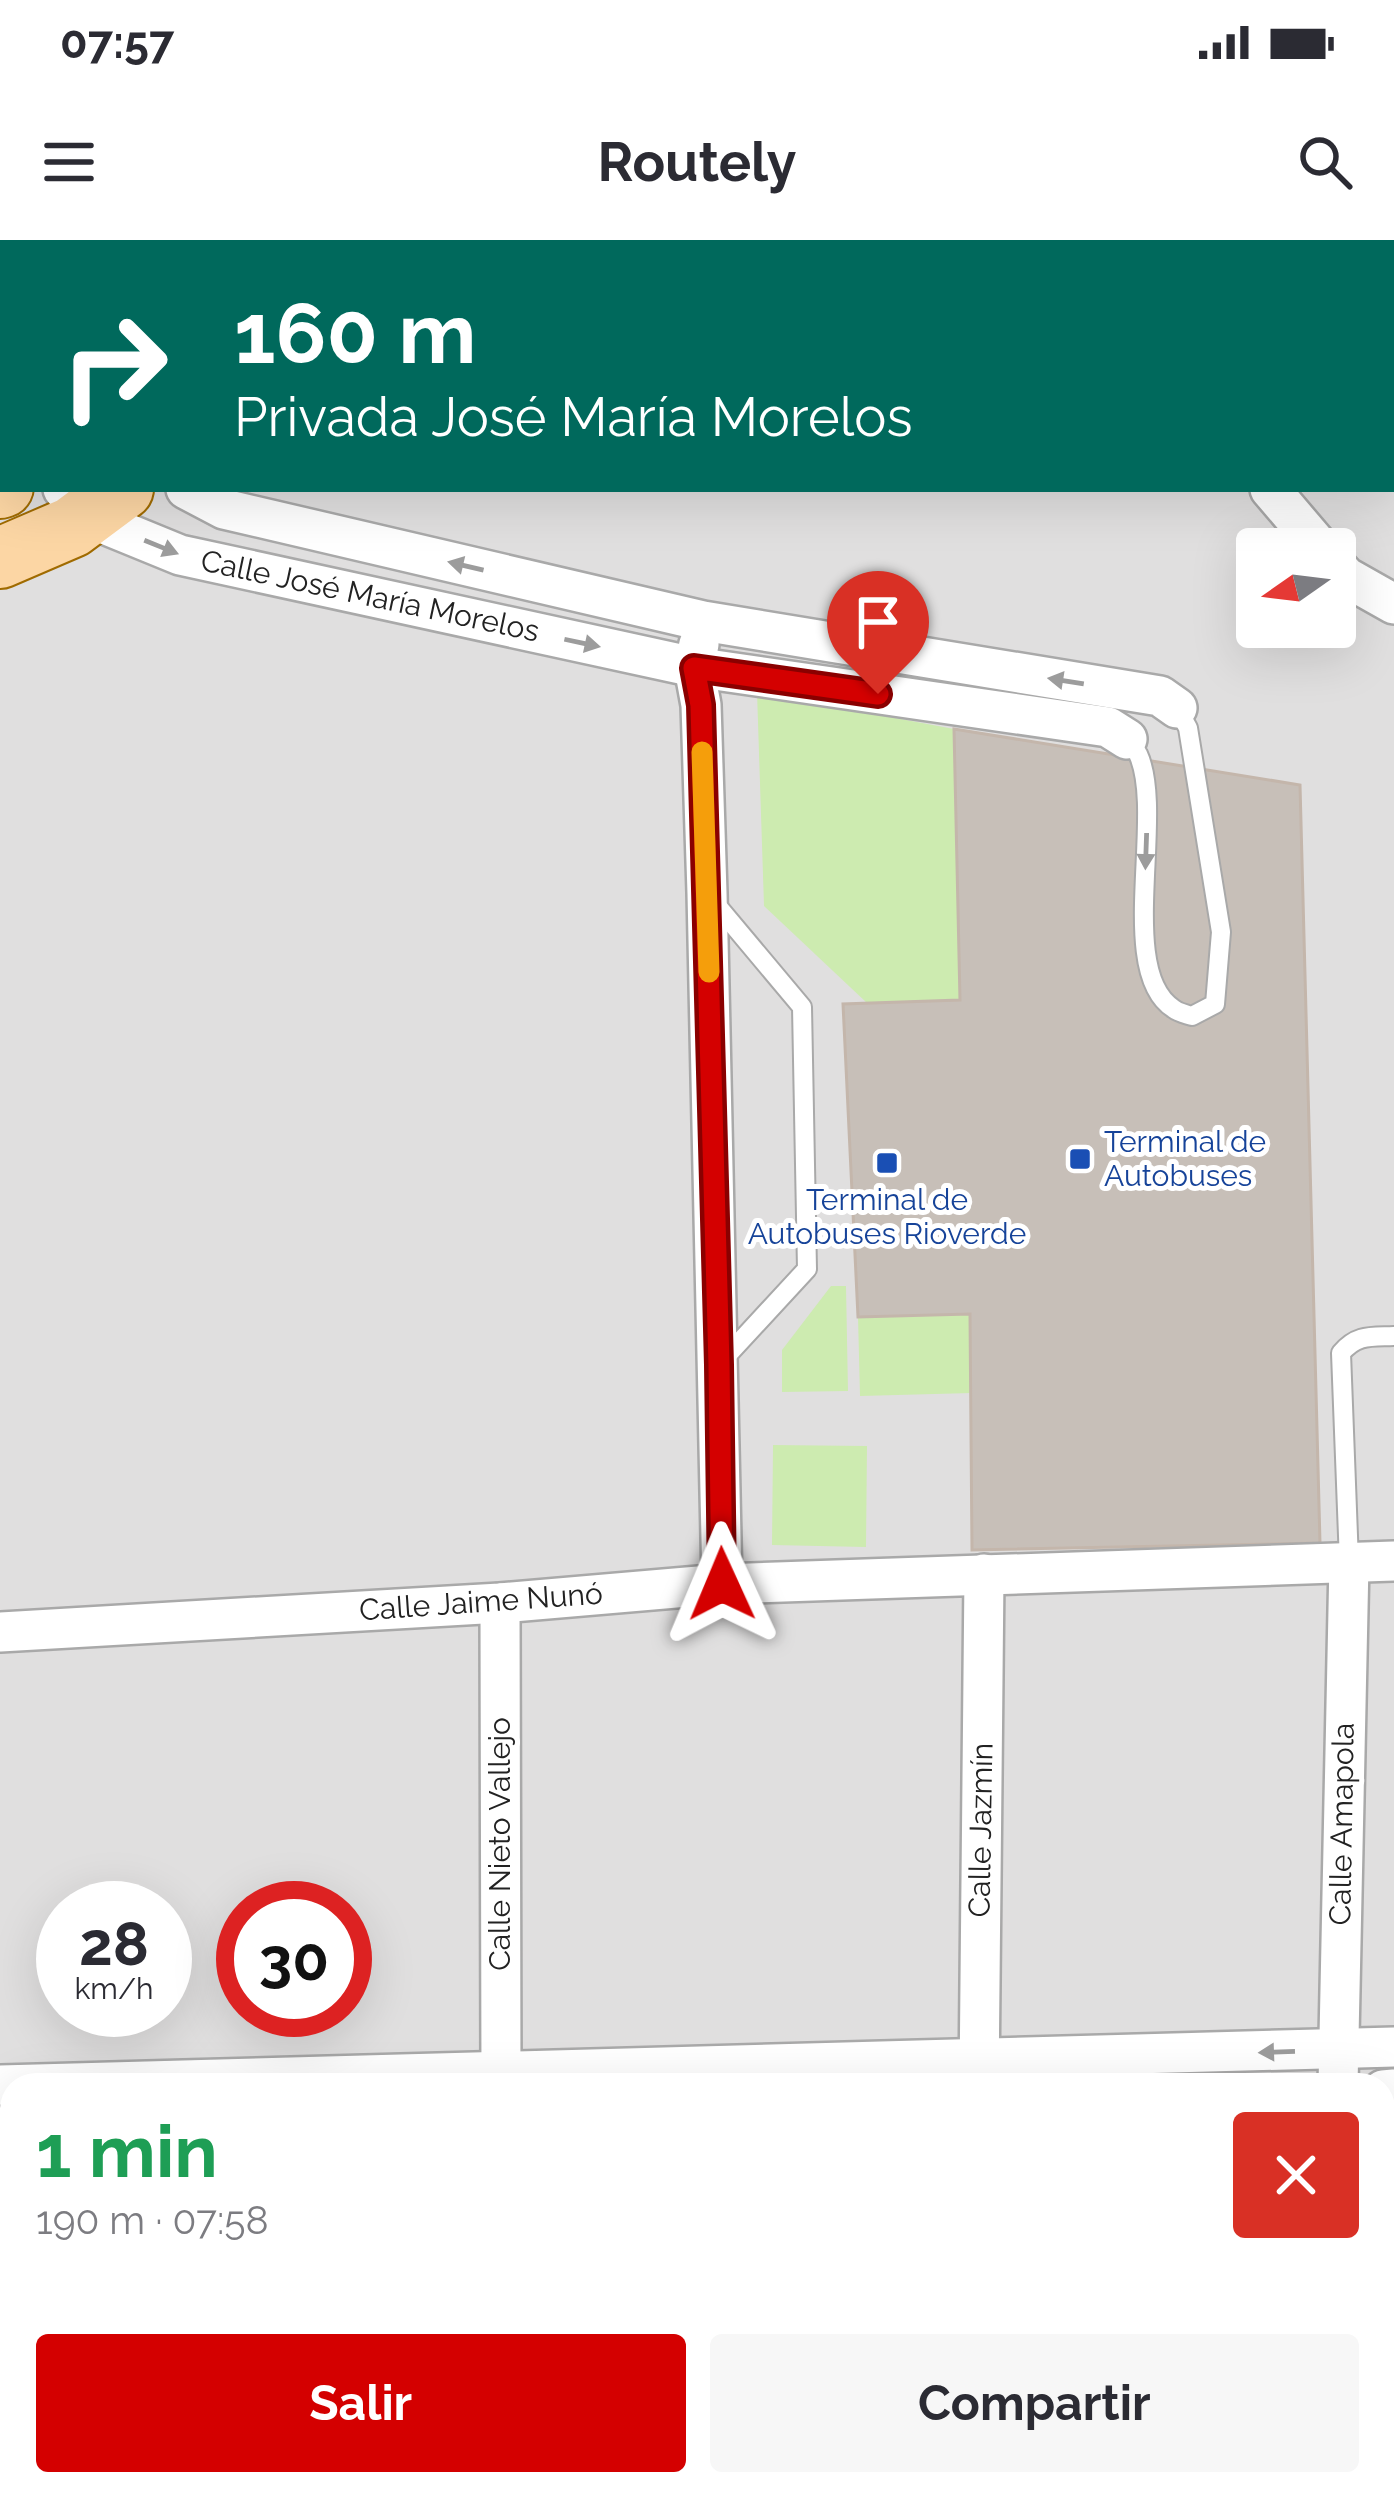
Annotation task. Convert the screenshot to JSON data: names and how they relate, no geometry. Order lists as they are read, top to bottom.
{
  "streets": {
    "street": [
      "Calle José María Morelos",
      "Calle Jaime Nunó",
      "Calle Amapola",
      "Calle Jazmín",
      "Calle Nieto Vallejo"
    ]
  },
  "crossings": [
    ["Calle Jaime Nunó", "Calle Amapola"],
    ["Calle Jaime Nunó", "Calle Jazmín"],
    ["Calle Jaime Nunó", "Calle Nieto Vallejo"]
  ],
  "places": {
    "transit": ["Terminal de Autobuses", "Terminal de Autobuses Rioverde"]
  },
  "north": "left",
  "page": {
    "status": "07:57",
    "header": "Routely",
    "turn": ["160 m", "Privada José María Morelos"],
    "speed": "28 km/h",
    "limit": "30",
    "heading": ["1 min", "190 m · 07:58"],
    "buttons": ["Salir", "Compartir"]
  }
}
